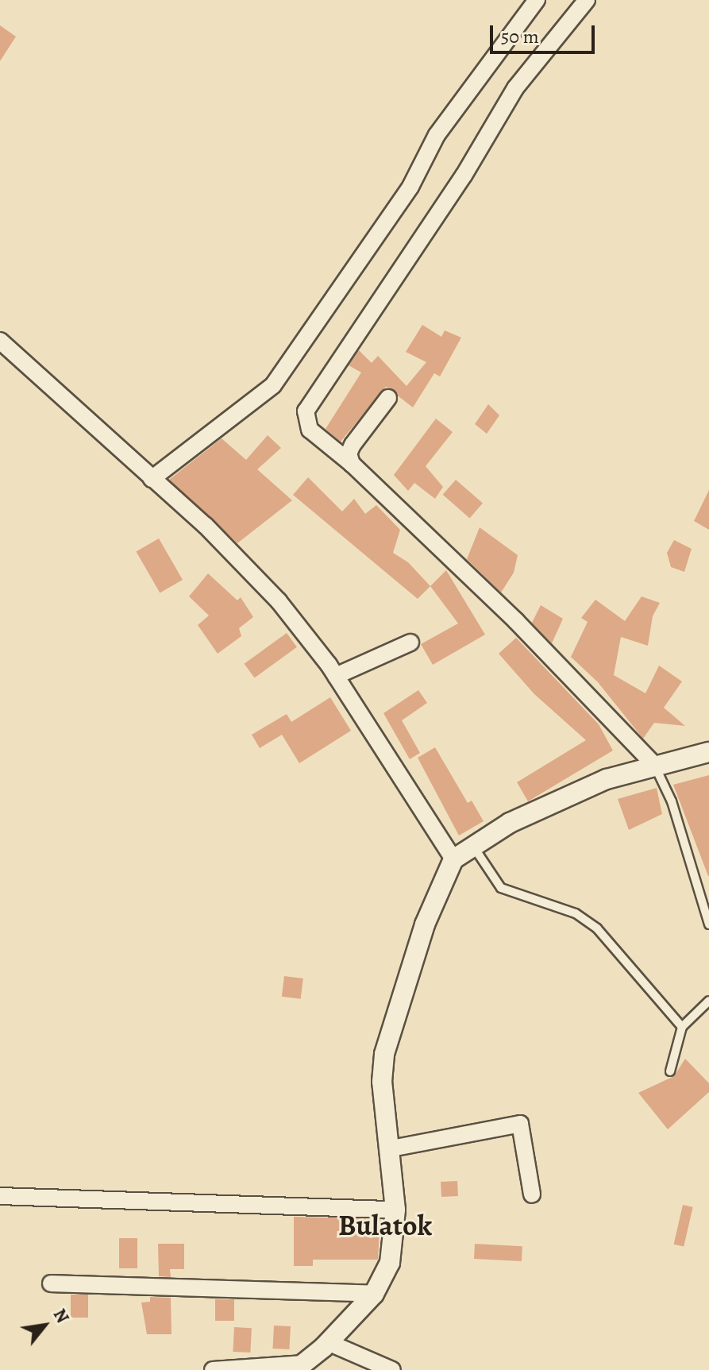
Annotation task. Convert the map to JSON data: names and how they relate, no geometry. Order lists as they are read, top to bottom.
{
  "districts": ["Bulatok"],
  "scale_bar": "50 m",
  "north": "top right"
}
